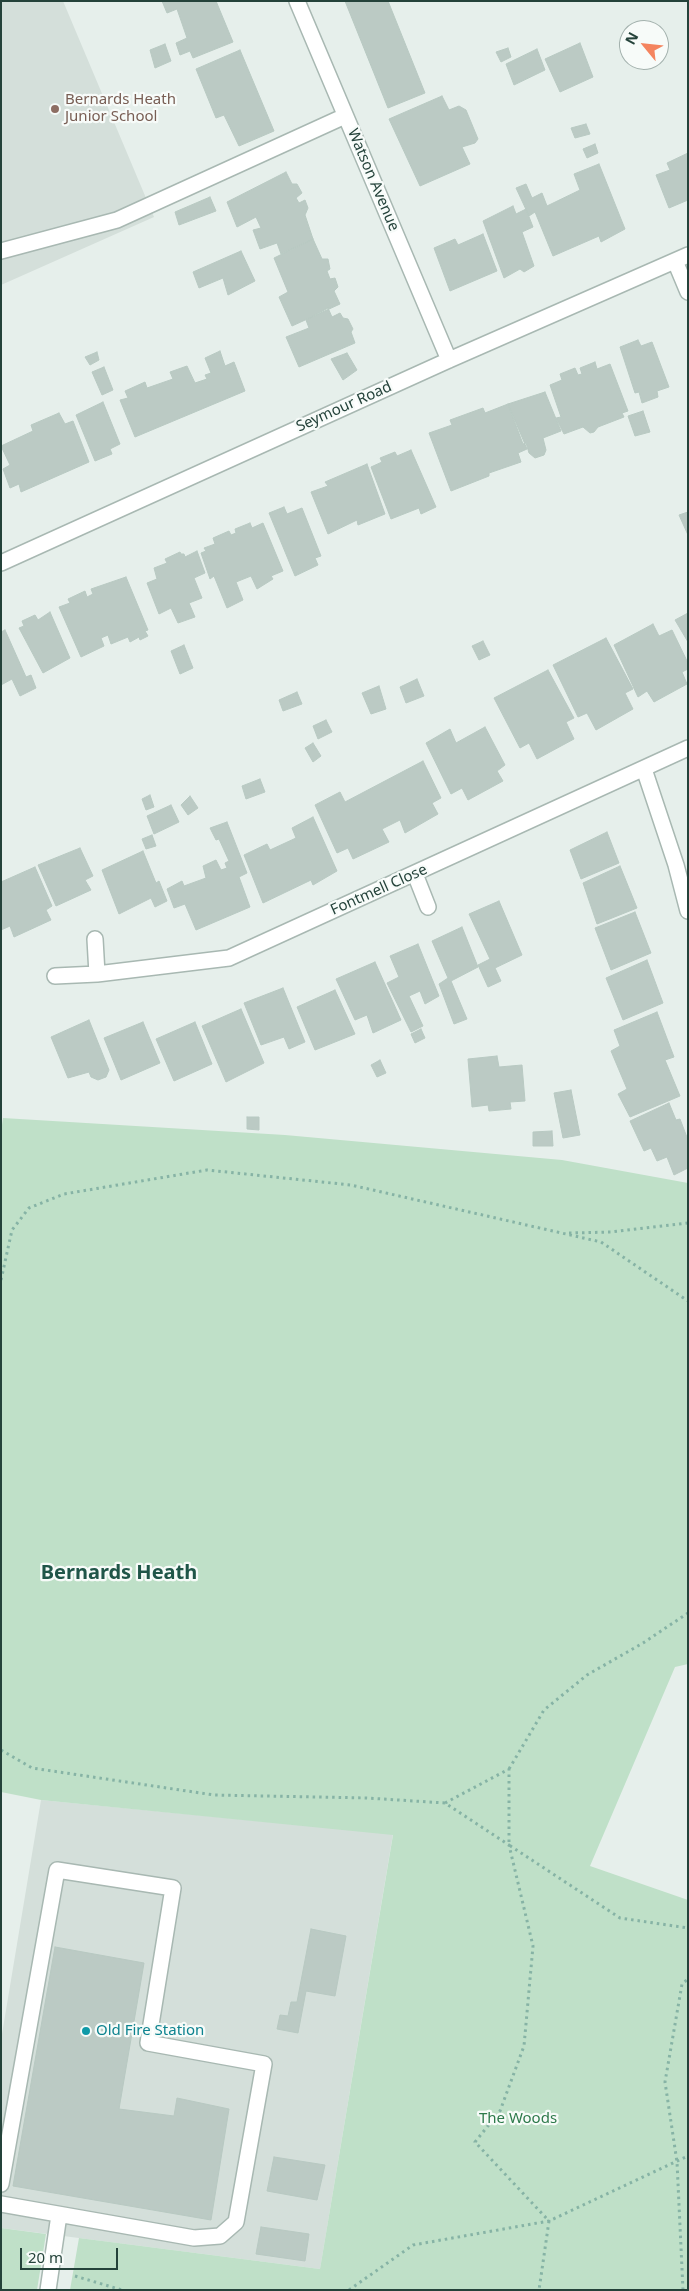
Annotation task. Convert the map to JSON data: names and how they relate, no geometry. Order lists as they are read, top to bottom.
{
  "streets": {
    "street": ["Watson Avenue", "Seymour Road", "Fontmell Close"]
  },
  "crossings": [
    ["Watson Avenue", "Seymour Road"]
  ],
  "districts": ["Bernards Heath"],
  "parks": ["The Woods"],
  "places": ["Bernards Heath Junior School", "Old Fire Station"],
  "scale_bar": "20 m",
  "north": "top left"
}
